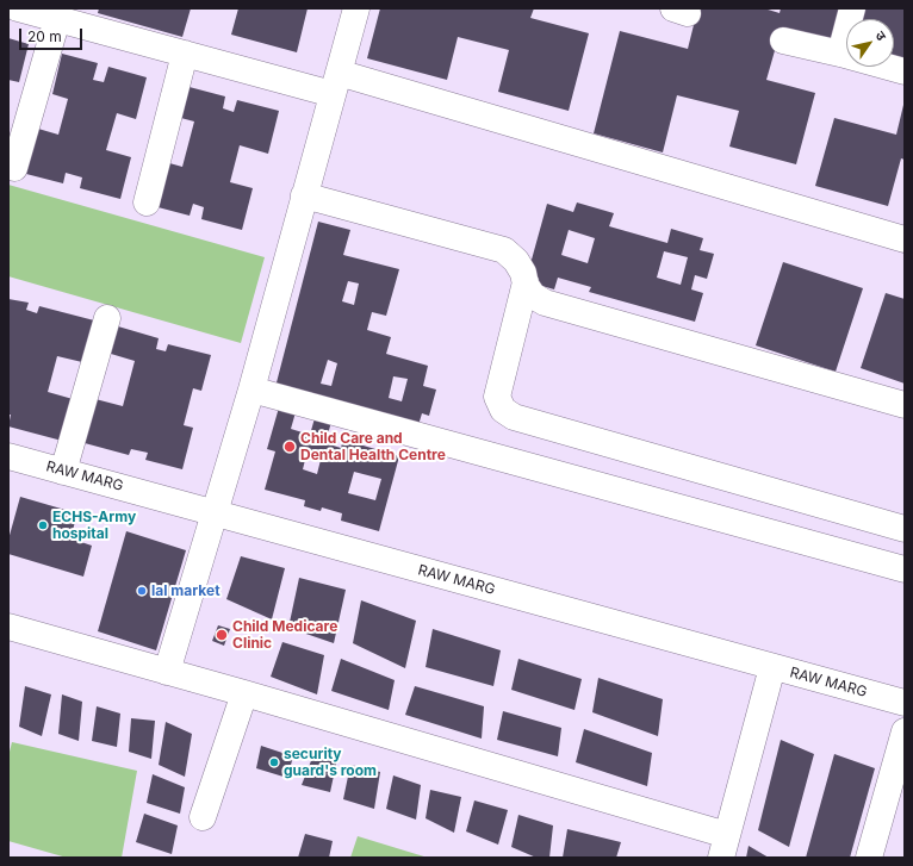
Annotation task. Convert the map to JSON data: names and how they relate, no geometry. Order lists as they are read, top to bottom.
{
  "streets": {
    "street": ["RAW MARG"]
  },
  "places": [
    "Child Care and Dental Health Centre",
    "ECHS-Army hospital",
    "lal market",
    "Child Medicare Clinic",
    "security guard's room"
  ],
  "scale_bar": "20 m",
  "north": "top right"
}
